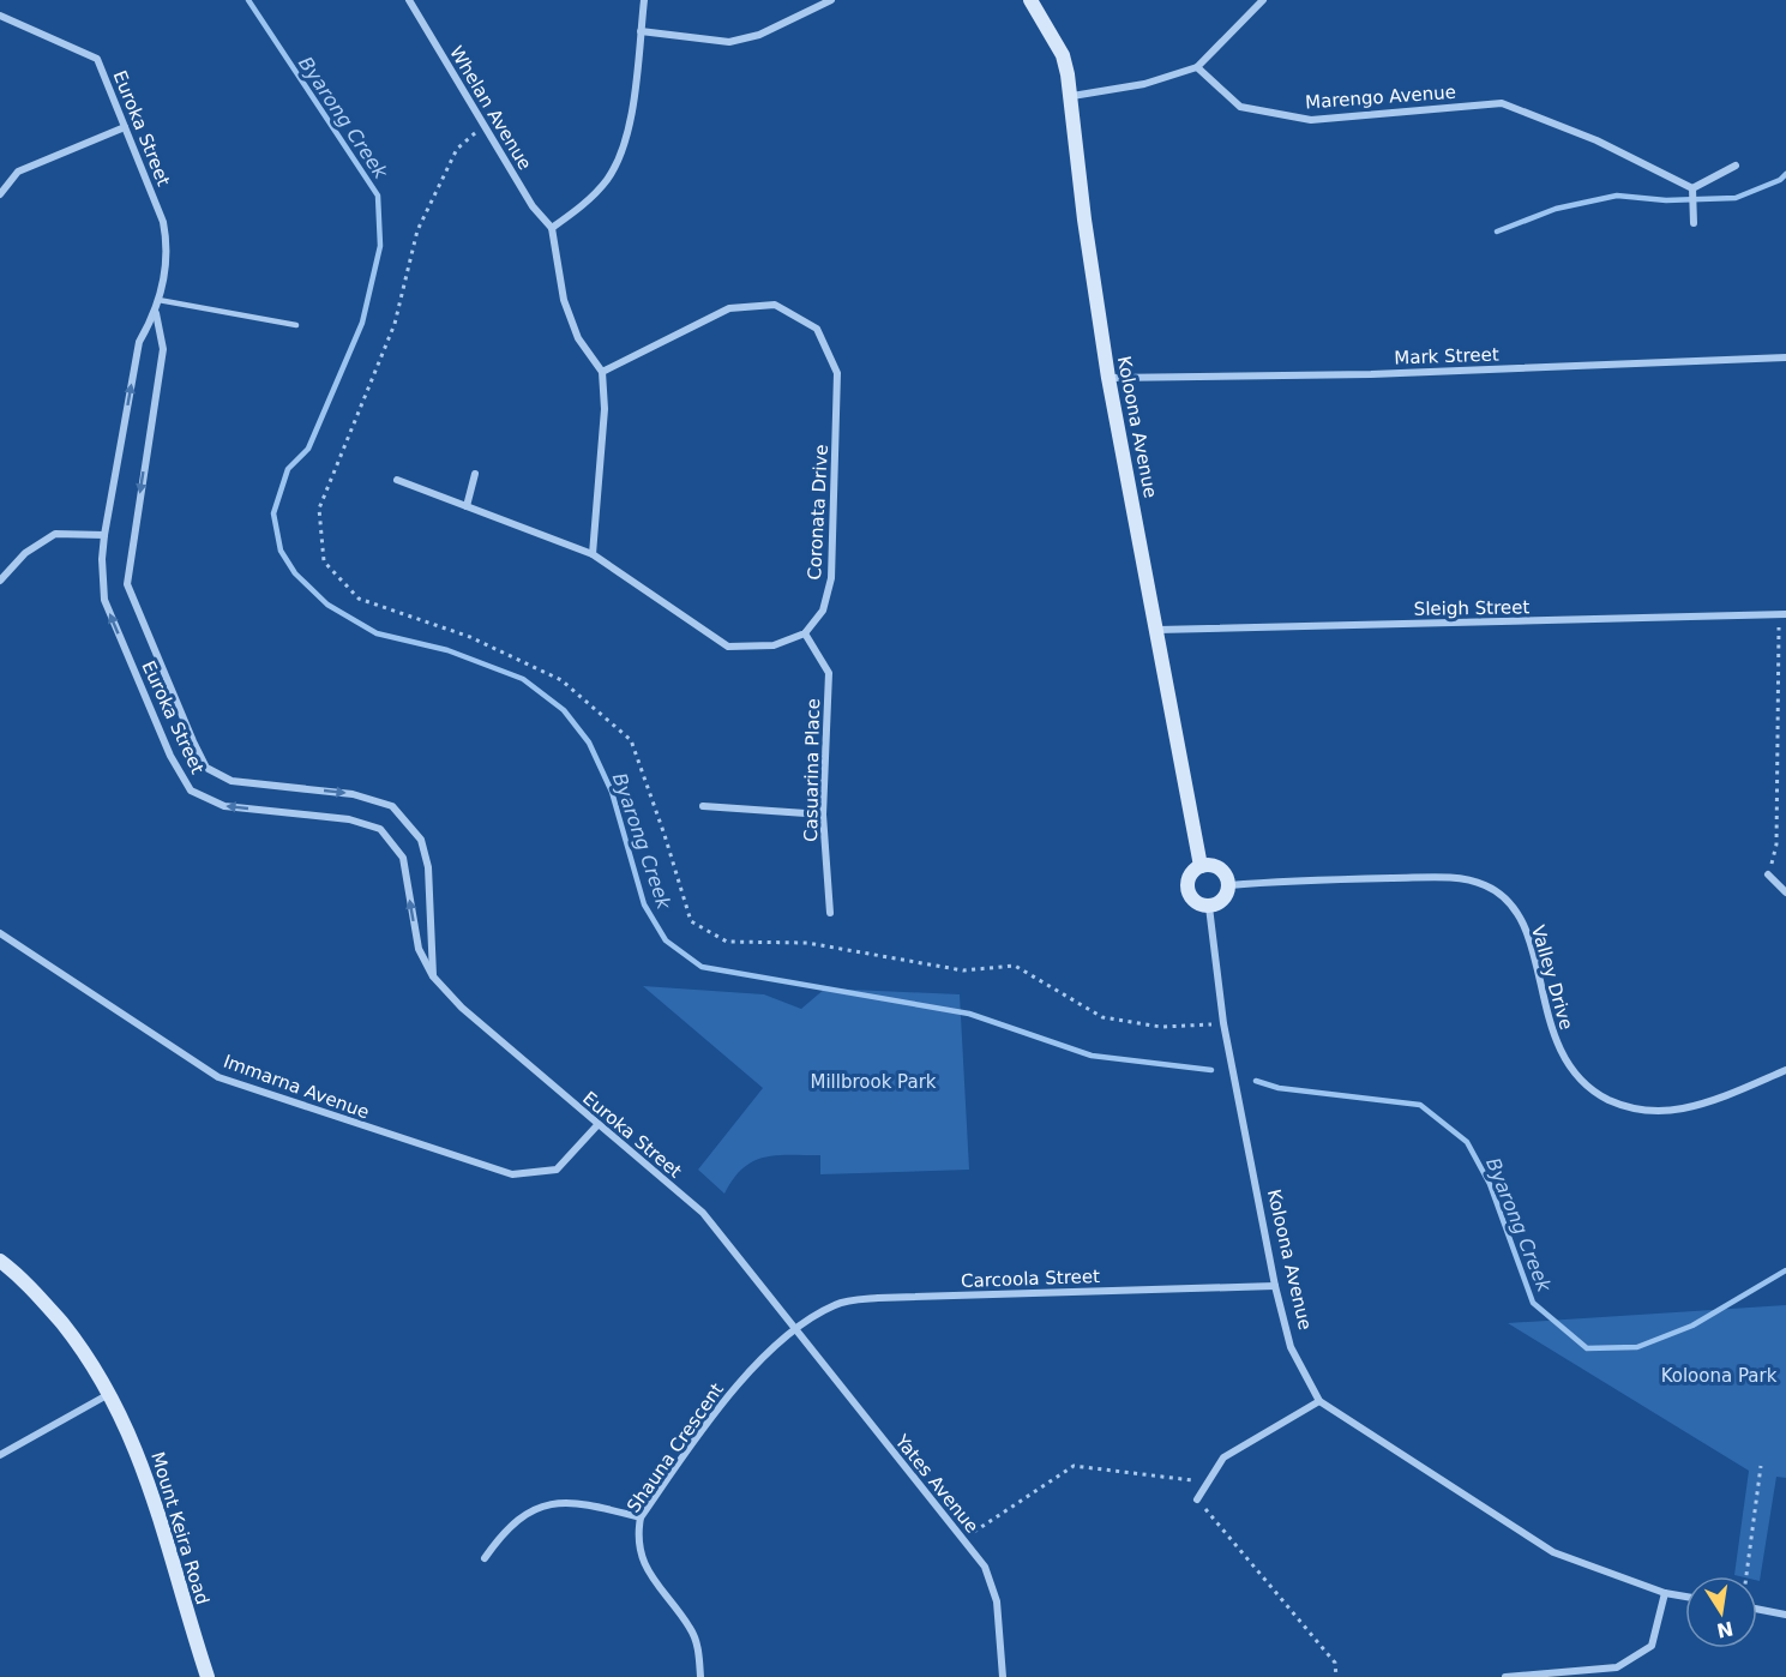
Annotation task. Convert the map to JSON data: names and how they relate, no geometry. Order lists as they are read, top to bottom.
{
  "streets": {
    "street": [
      "Marengo Avenue",
      "Whelan Avenue",
      "Euroka Street",
      "Mark Street",
      "Koloona Avenue",
      "Coronata Drive",
      "Sleigh Street",
      "Casuarina Place",
      "Valley Drive",
      "Immarna Avenue",
      "Carcoola Street",
      "Shauna Crescent",
      "Yates Avenue",
      "Mount Keira Road"
    ]
  },
  "crossings": [
    ["Euroka Street", "Immarna Avenue"],
    ["Euroka Street", "Carcoola Street"],
    ["Euroka Street", "Shauna Crescent"],
    ["Euroka Street", "Yates Avenue"],
    ["Mark Street", "Koloona Avenue"],
    ["Koloona Avenue", "Sleigh Street"],
    ["Koloona Avenue", "Valley Drive"],
    ["Koloona Avenue", "Carcoola Street"],
    ["Coronata Drive", "Casuarina Place"],
    ["Carcoola Street", "Shauna Crescent"],
    ["Carcoola Street", "Yates Avenue"],
    ["Shauna Crescent", "Yates Avenue"]
  ],
  "water": ["Byarong Creek"],
  "parks": ["Millbrook Park", "Koloona Park"],
  "north": "bottom"
}
